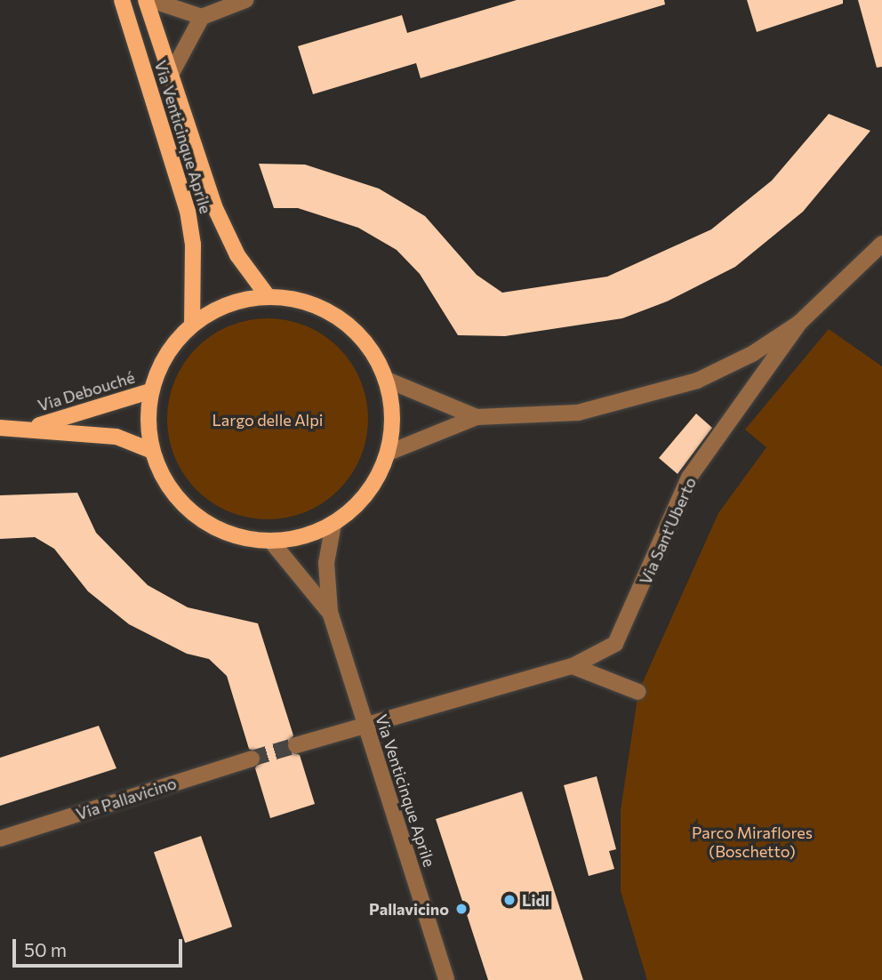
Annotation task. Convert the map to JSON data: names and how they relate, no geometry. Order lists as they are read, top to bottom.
{
  "streets": {
    "main road": ["Via Venticinque Aprile", "Via Debouché"],
    "street": ["Via Sant'Uberto", "Via Pallavicino"]
  },
  "crossings": [
    ["Via Venticinque Aprile", "Via Sant'Uberto"]
  ],
  "parks": ["Largo delle Alpi", "Parco Miraflores (Boschetto)"],
  "places": ["Lidl", "Pallavicino"],
  "scale_bar": "50 m"
}
